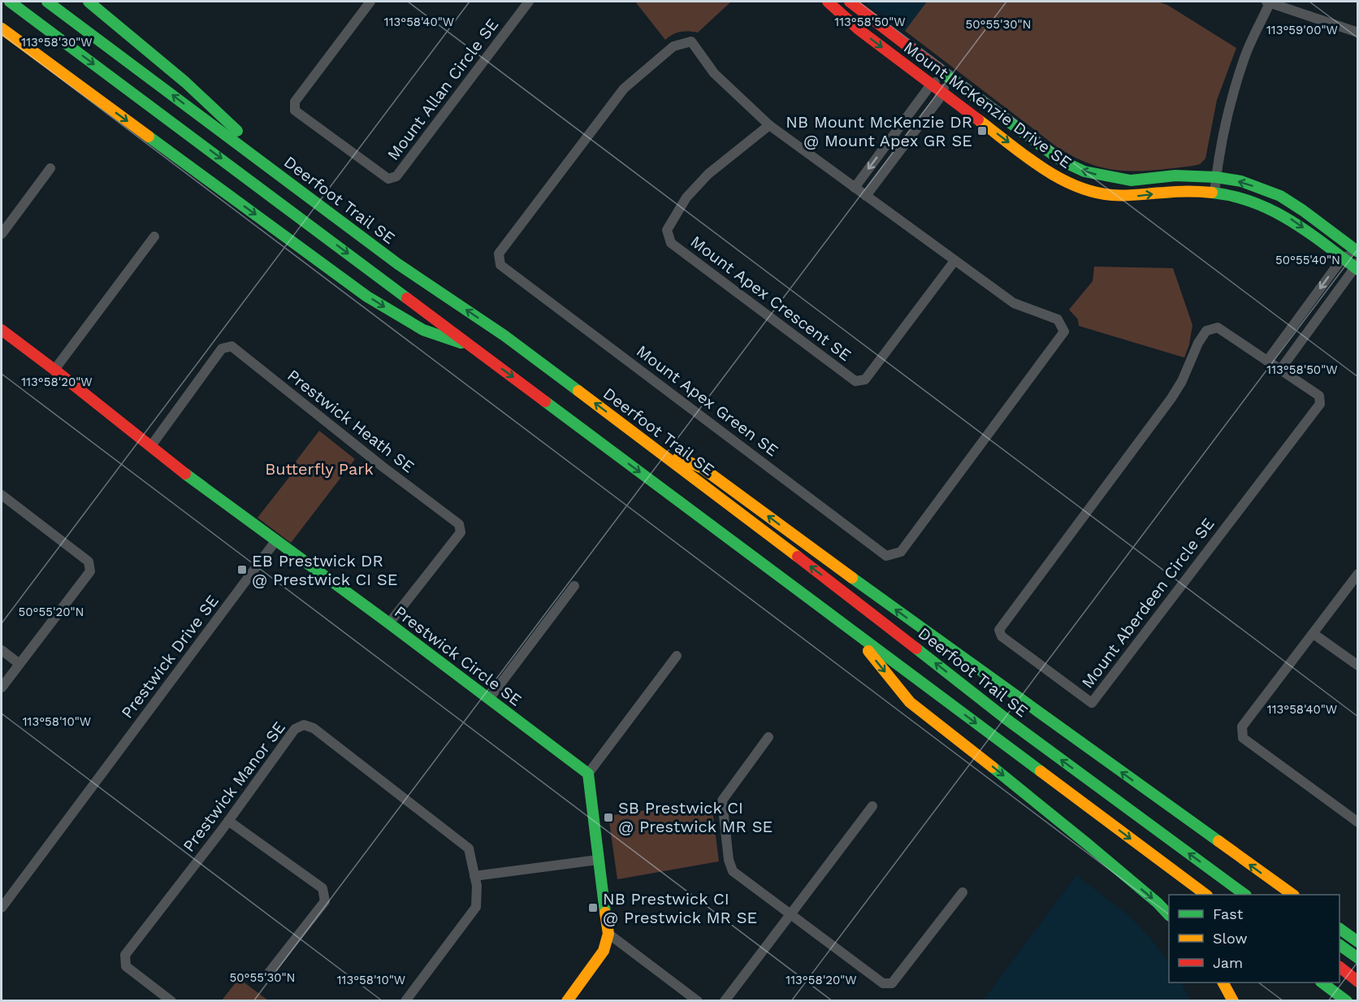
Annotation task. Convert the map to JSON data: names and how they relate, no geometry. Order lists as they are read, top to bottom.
{
  "streets": {
    "main road": ["Mount McKenzie Drive SE", "Deerfoot Trail SE", "Prestwick Circle SE"],
    "street": [
      "Mount Allan Circle SE",
      "Mount Apex Crescent SE",
      "Mount Apex Green SE",
      "Prestwick Heath SE",
      "Mount Aberdeen Circle SE",
      "Prestwick Drive SE",
      "Prestwick Manor SE"
    ]
  },
  "crossings": [
    ["Mount Apex Crescent SE", "Mount Apex Green SE"],
    ["Prestwick Heath SE", "Prestwick Circle SE"],
    ["Prestwick Circle SE", "Prestwick Drive SE"]
  ],
  "parks": ["Butterfly Park"],
  "places": {
    "transit": [
      "NB Mount McKenzie DR @ Mount Apex GR SE",
      "EB Prestwick DR @ Prestwick CI SE",
      "SB Prestwick CI @ Prestwick MR SE",
      "NB Prestwick CI @ Prestwick MR SE"
    ]
  },
  "legend": ["Fast", "Slow", "Jam"],
  "coordinates": [
    "113°58'40\"W",
    "113°58'50\"W",
    "50°55'30\"N",
    "113°59'00\"W",
    "113°58'30\"W",
    "50°55'40\"N",
    "113°58'20\"W",
    "50°55'20\"N",
    "113°58'10\"W"
  ]
}
